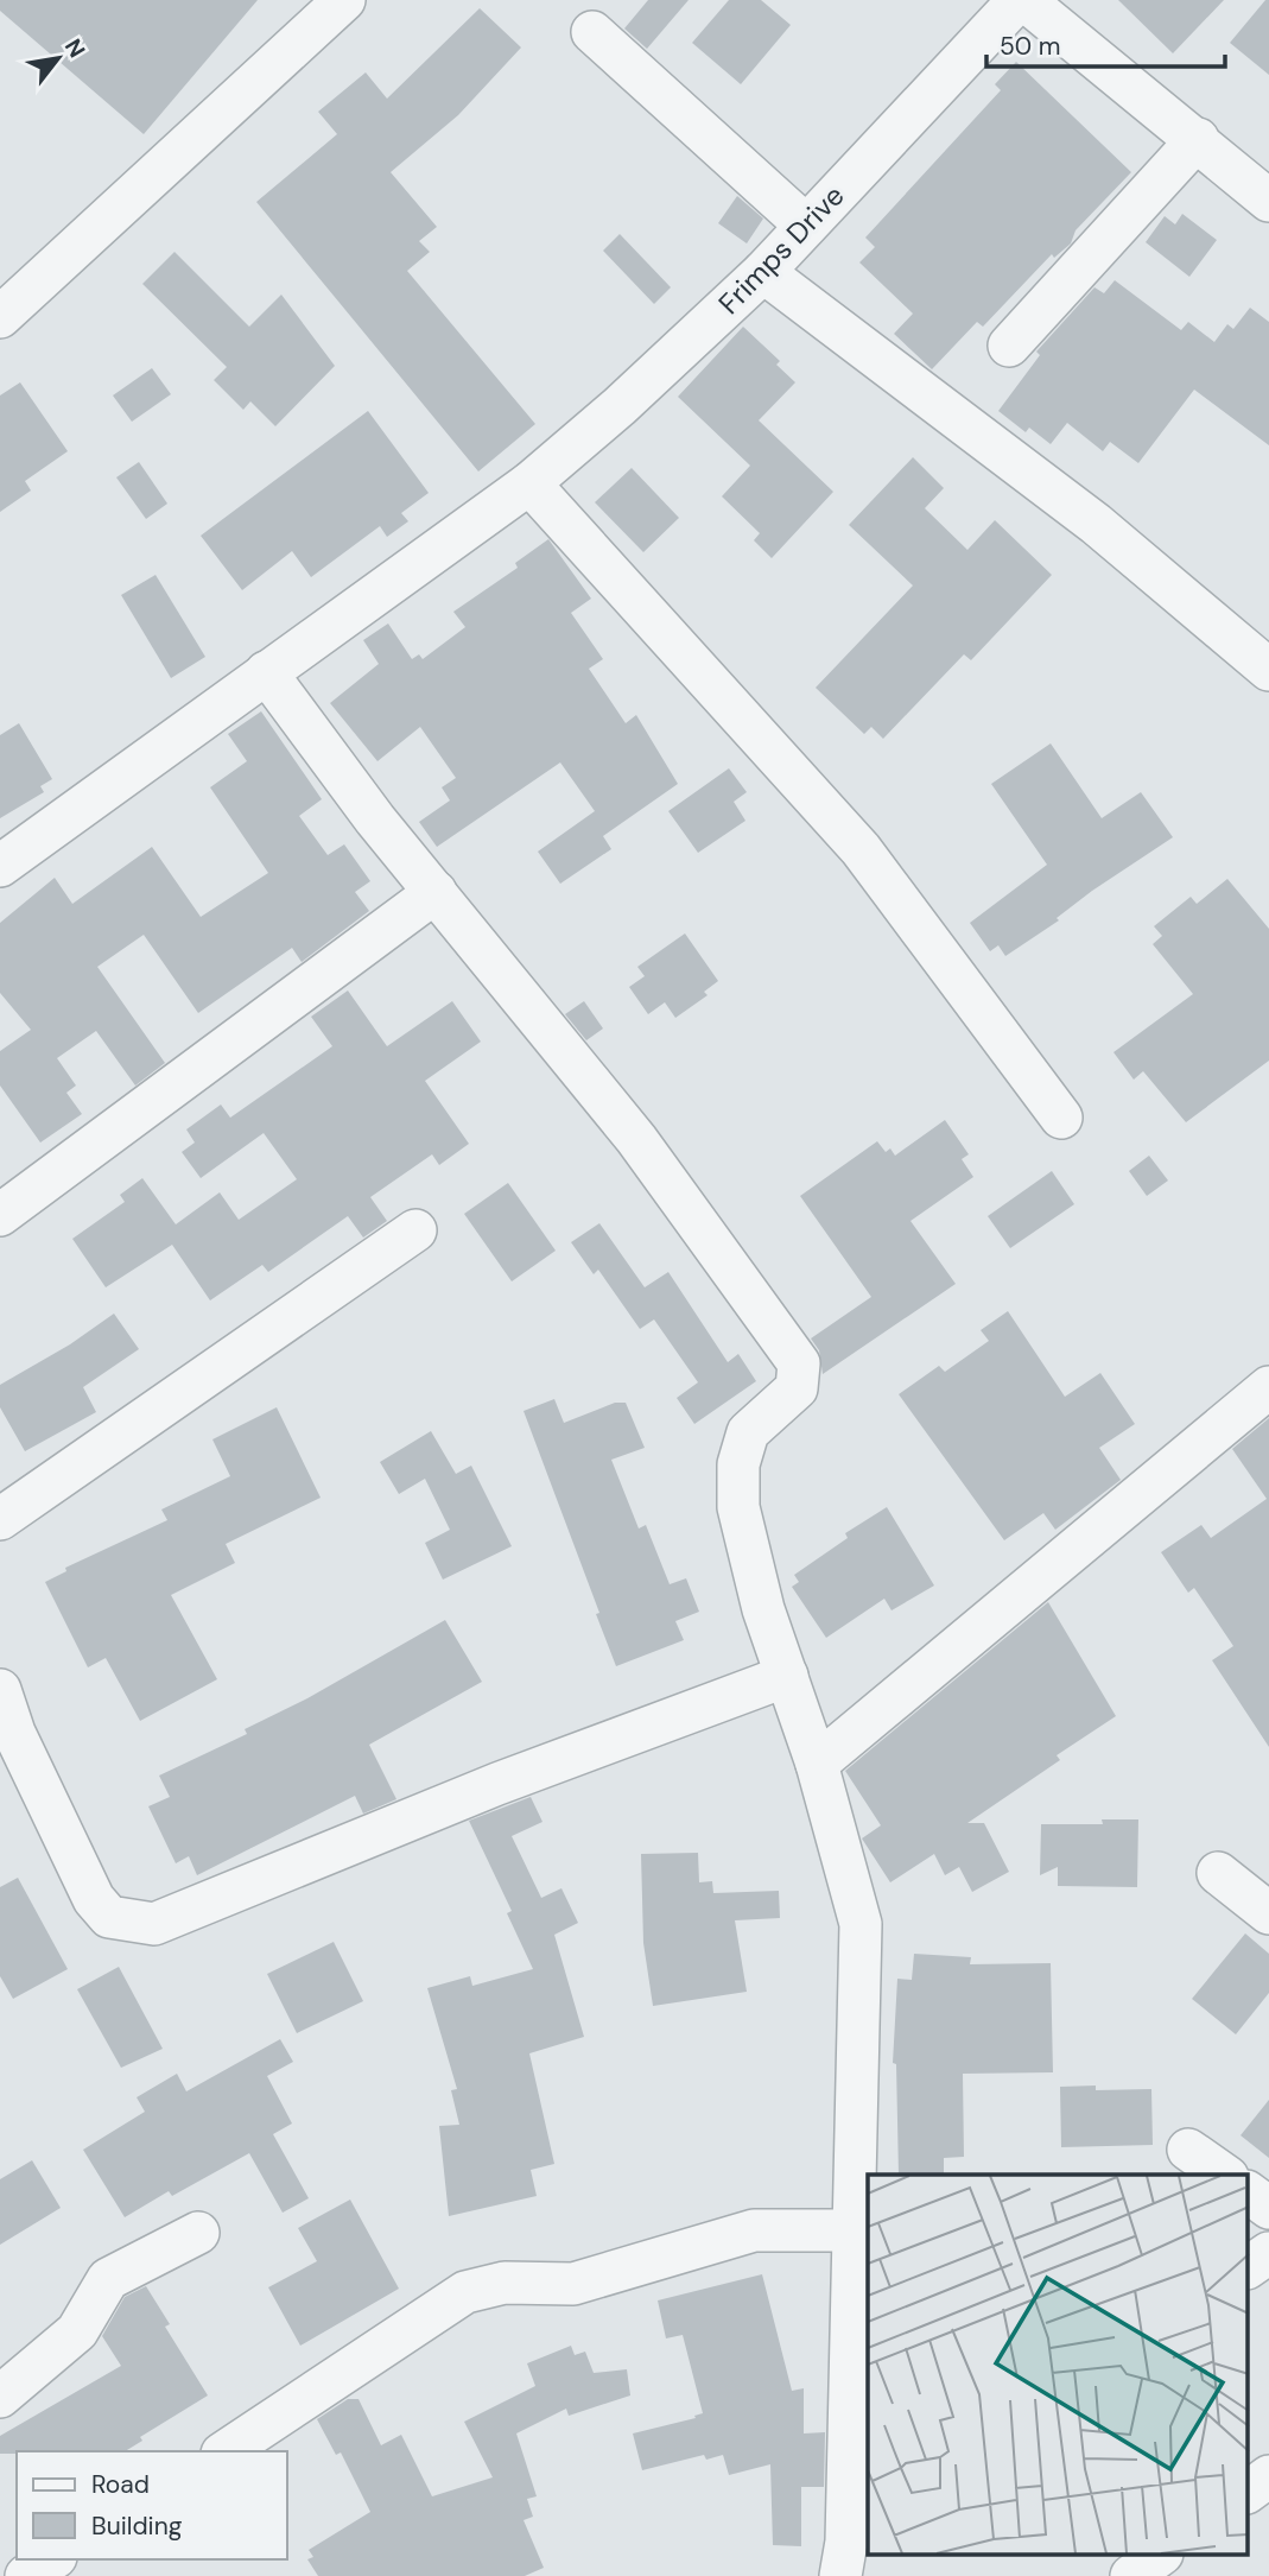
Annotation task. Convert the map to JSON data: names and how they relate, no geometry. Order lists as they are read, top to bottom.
{
  "streets": {
    "street": ["Frimps Drive"]
  },
  "legend": ["Road", "Building"],
  "scale_bar": "50 m",
  "north": "top right"
}
